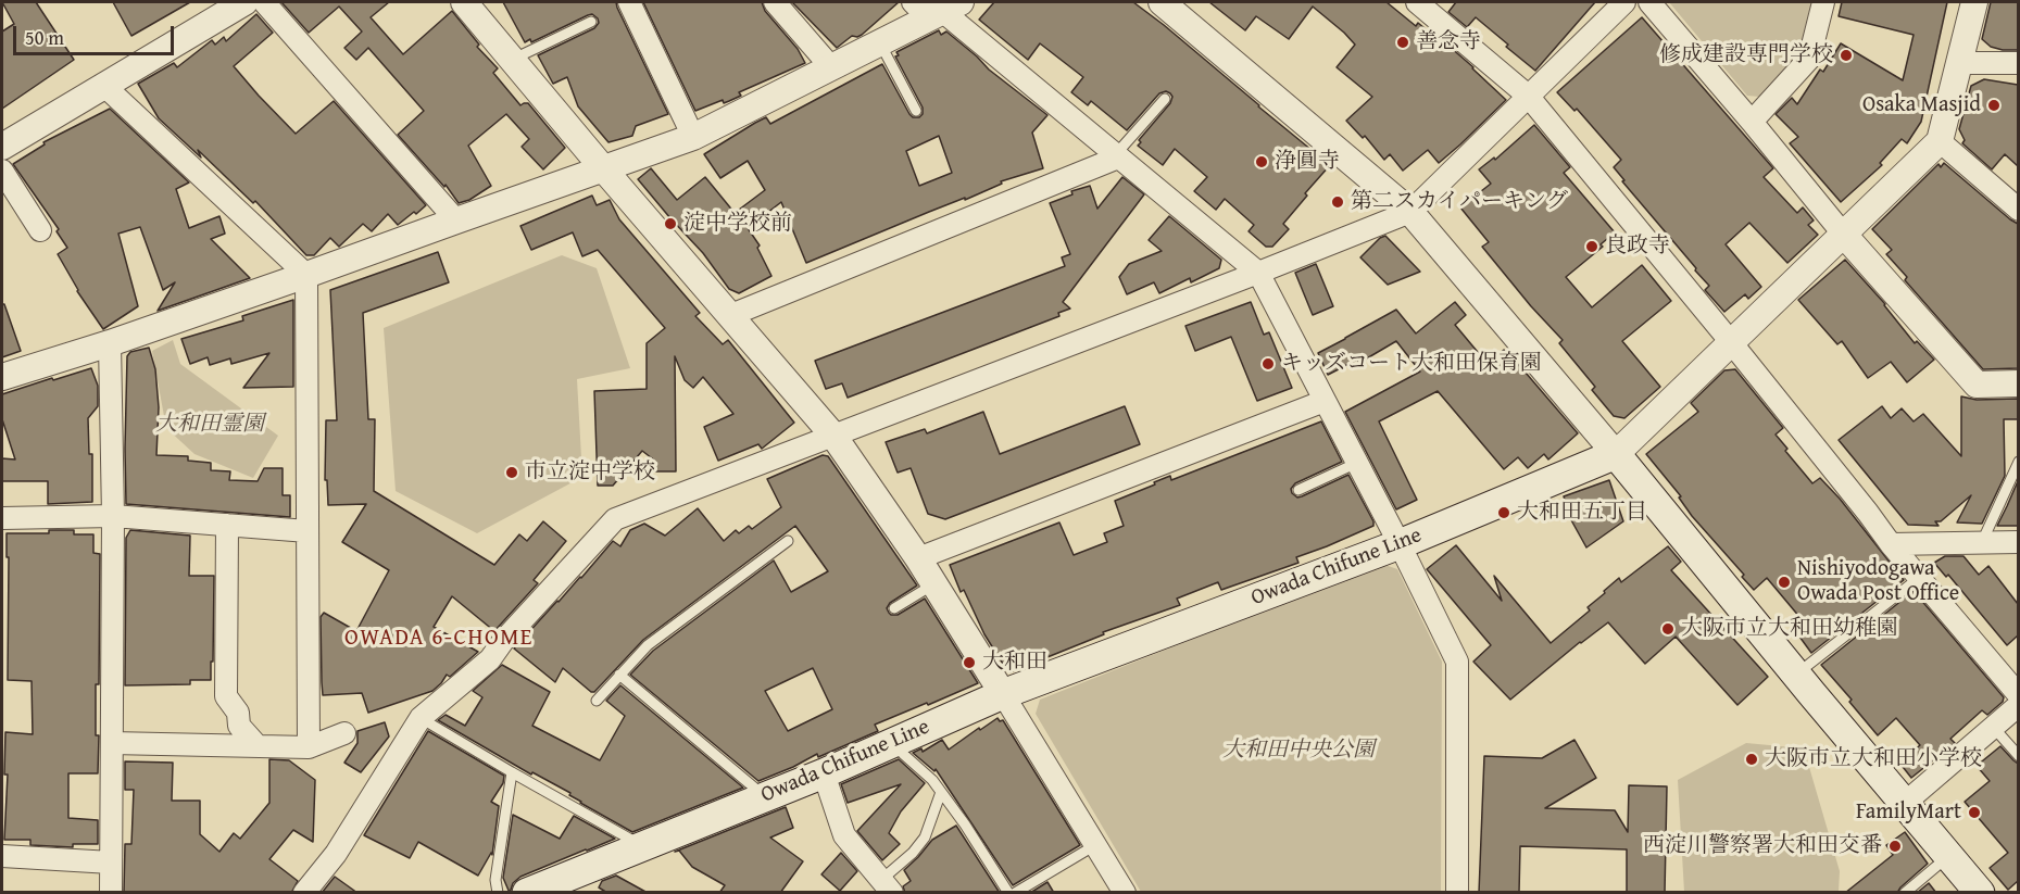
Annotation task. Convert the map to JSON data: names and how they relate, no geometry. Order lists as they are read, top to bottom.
{
  "streets": {
    "main road": ["Owada Chifune Line"]
  },
  "districts": ["OWADA 6-CHOME"],
  "parks": ["大和田霊園", "大和田中央公園"],
  "places": [
    "善念寺",
    "修成建設専門学校",
    "Osaka Masjid",
    "浄圓寺",
    "第二スカイパーキング",
    "淀中学校前",
    "良政寺",
    "キッズコート大和田保育園",
    "市立淀中学校",
    "大和田五丁目",
    "Nishiyodogawa Owada Post Office",
    "大阪市立大和田幼稚園",
    "大和田",
    "大阪市立大和田小学校",
    "FamilyMart",
    "西淀川警察署大和田交番"
  ],
  "scale_bar": "50 m"
}
